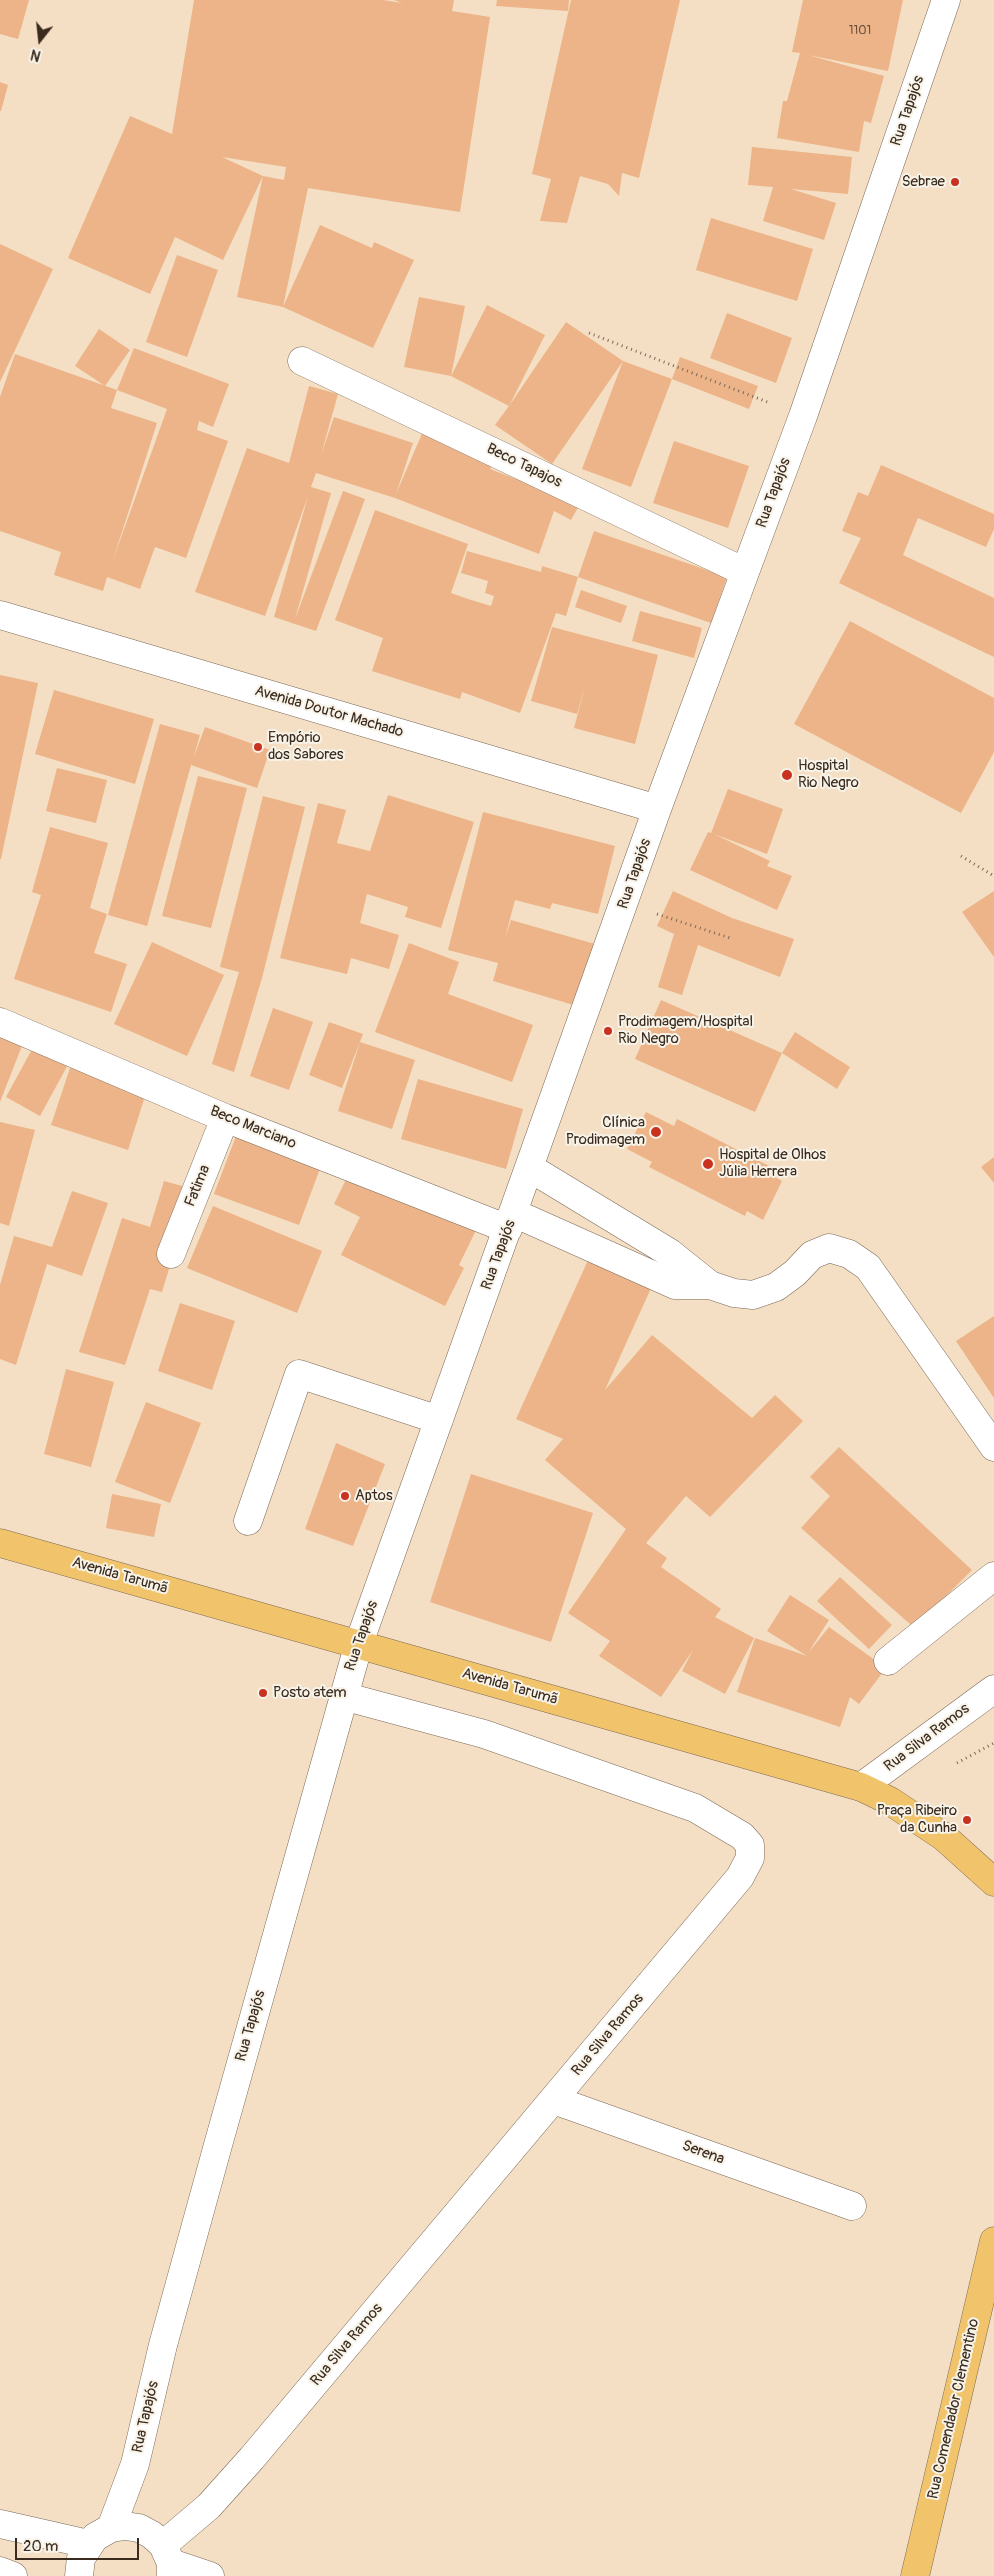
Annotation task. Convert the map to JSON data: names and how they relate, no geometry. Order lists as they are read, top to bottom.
{
  "streets": {
    "main road": ["Avenida Tarumã", "Rua Comendador Clementino"],
    "street": [
      "Rua Tapajós",
      "Beco Tapajos",
      "Avenida Doutor Machado",
      "Beco Marciano",
      "Fatima",
      "Rua Silva Ramos",
      "Serena"
    ]
  },
  "crossings": [
    ["Rua Tapajós", "Beco Tapajos"],
    ["Rua Tapajós", "Avenida Doutor Machado"],
    ["Rua Tapajós", "Beco Marciano"],
    ["Rua Tapajós", "Avenida Tarumã"],
    ["Rua Tapajós", "Rua Silva Ramos"],
    ["Beco Marciano", "Fatima"],
    ["Avenida Tarumã", "Rua Silva Ramos"],
    ["Rua Silva Ramos", "Serena"]
  ],
  "places": [
    "Sebrae",
    "Empório dos Sabores",
    "Hospital Rio Negro",
    "Prodimagem/Hospital Rio Negro",
    "Clínica Prodimagem",
    "Hospital de Olhos Júlia Herrera",
    "Aptos",
    "Posto atem",
    "Praça Ribeiro da Cunha"
  ],
  "house_numbers": ["1101"],
  "scale_bar": "20 m",
  "north": "bottom"
}
